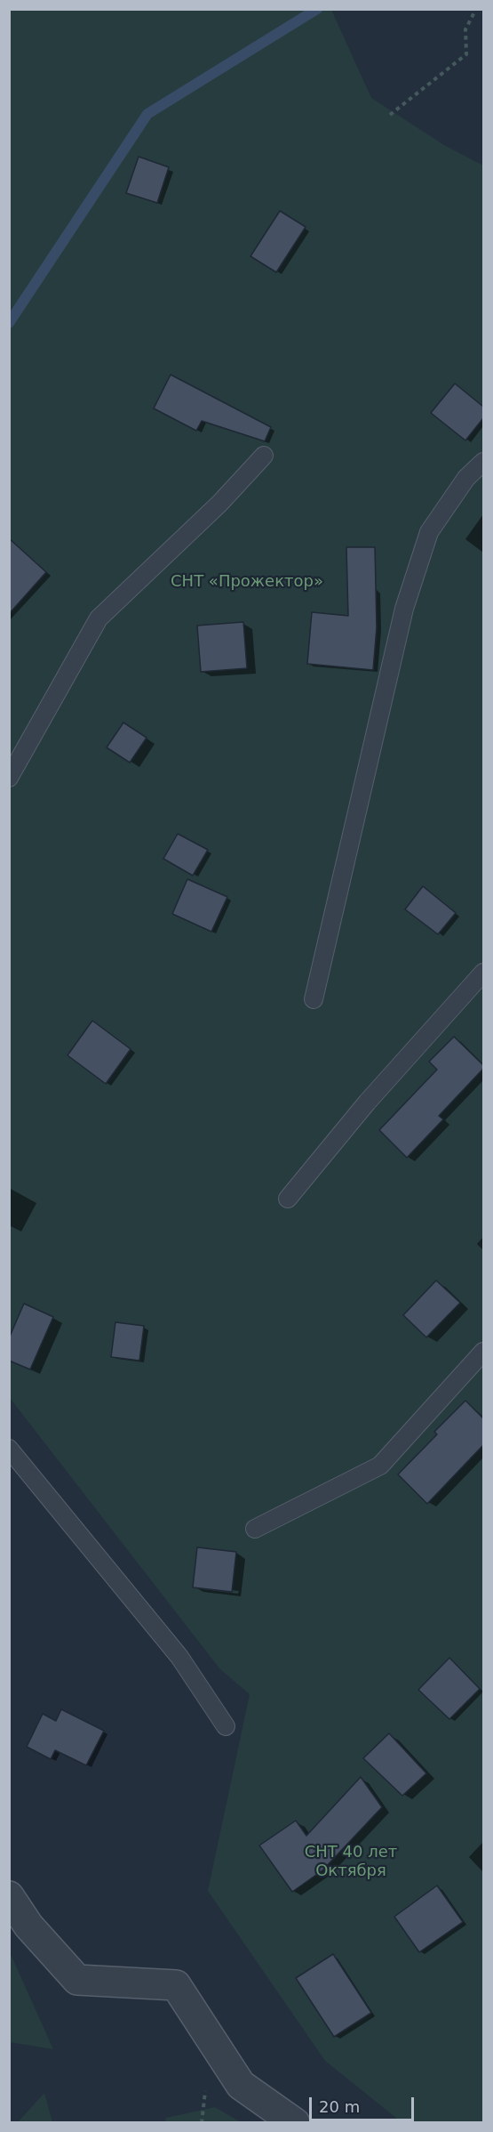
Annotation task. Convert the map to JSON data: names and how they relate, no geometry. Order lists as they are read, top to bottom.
{
  "parks": ["СНТ «Прожектор»", "СНТ 40 лет Октября"],
  "scale_bar": "20 m"
}
